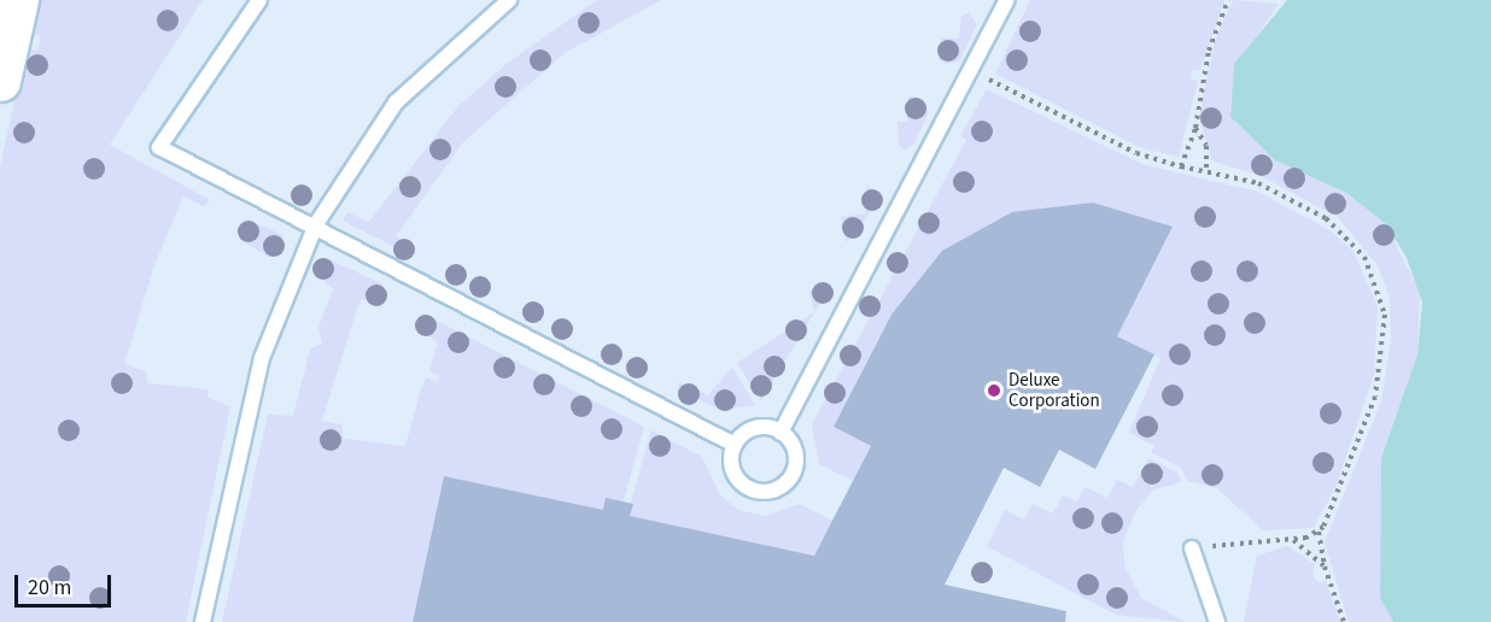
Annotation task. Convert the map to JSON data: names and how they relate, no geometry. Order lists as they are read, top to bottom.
{
  "places": ["Deluxe Corporation"],
  "scale_bar": "20 m"
}
